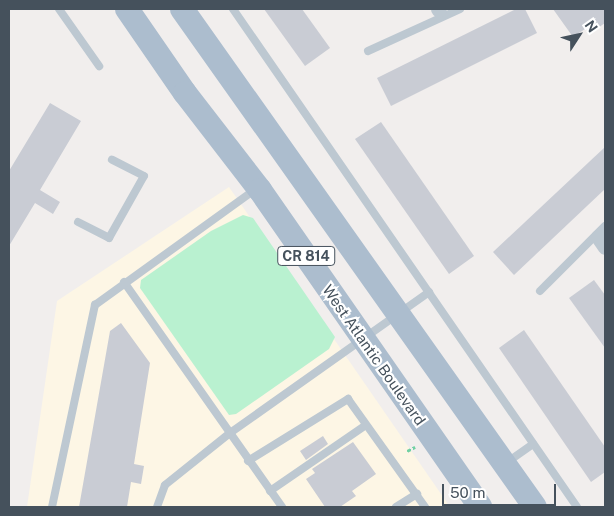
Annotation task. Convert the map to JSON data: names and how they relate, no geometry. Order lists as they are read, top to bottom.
{
  "streets": {
    "main road": ["CR 814", "West Atlantic Boulevard"]
  },
  "scale_bar": "50 m",
  "north": "top right"
}
